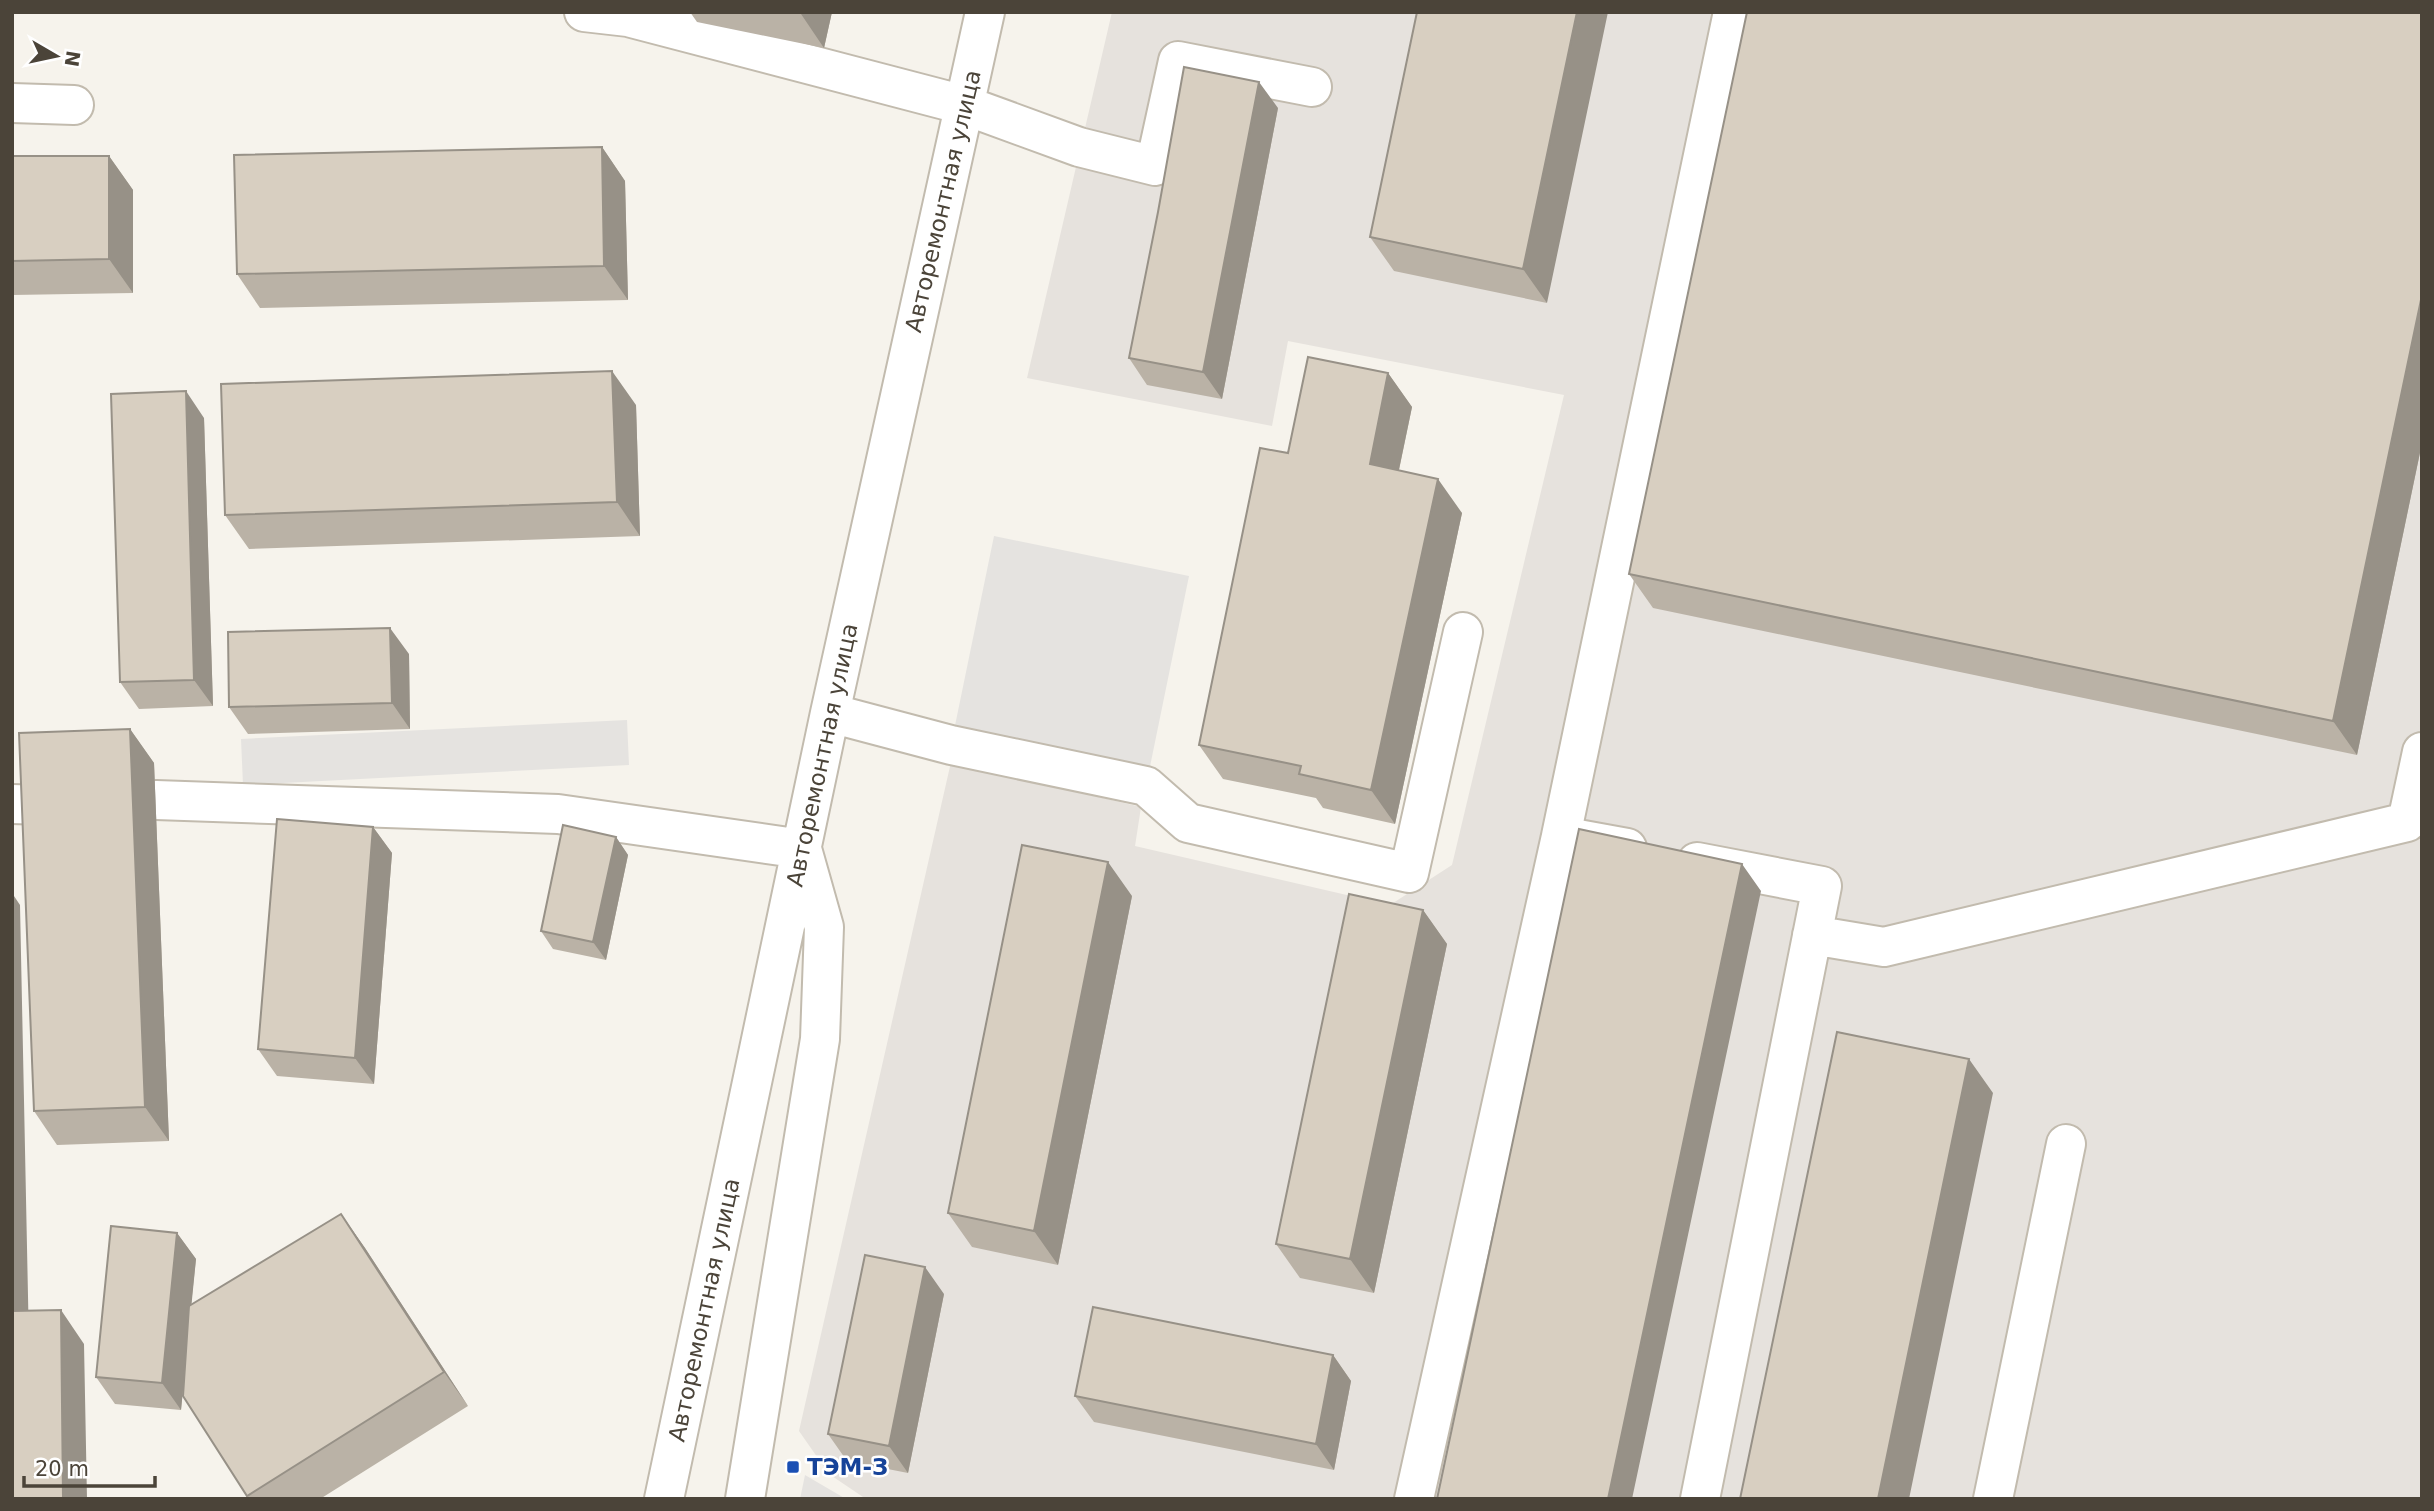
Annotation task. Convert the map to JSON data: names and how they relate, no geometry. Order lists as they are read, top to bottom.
{
  "streets": {
    "street": ["Авторемонтная улица"]
  },
  "places": {
    "transit": ["ТЭМ-З"]
  },
  "scale_bar": "20 m",
  "north": "right"
}
